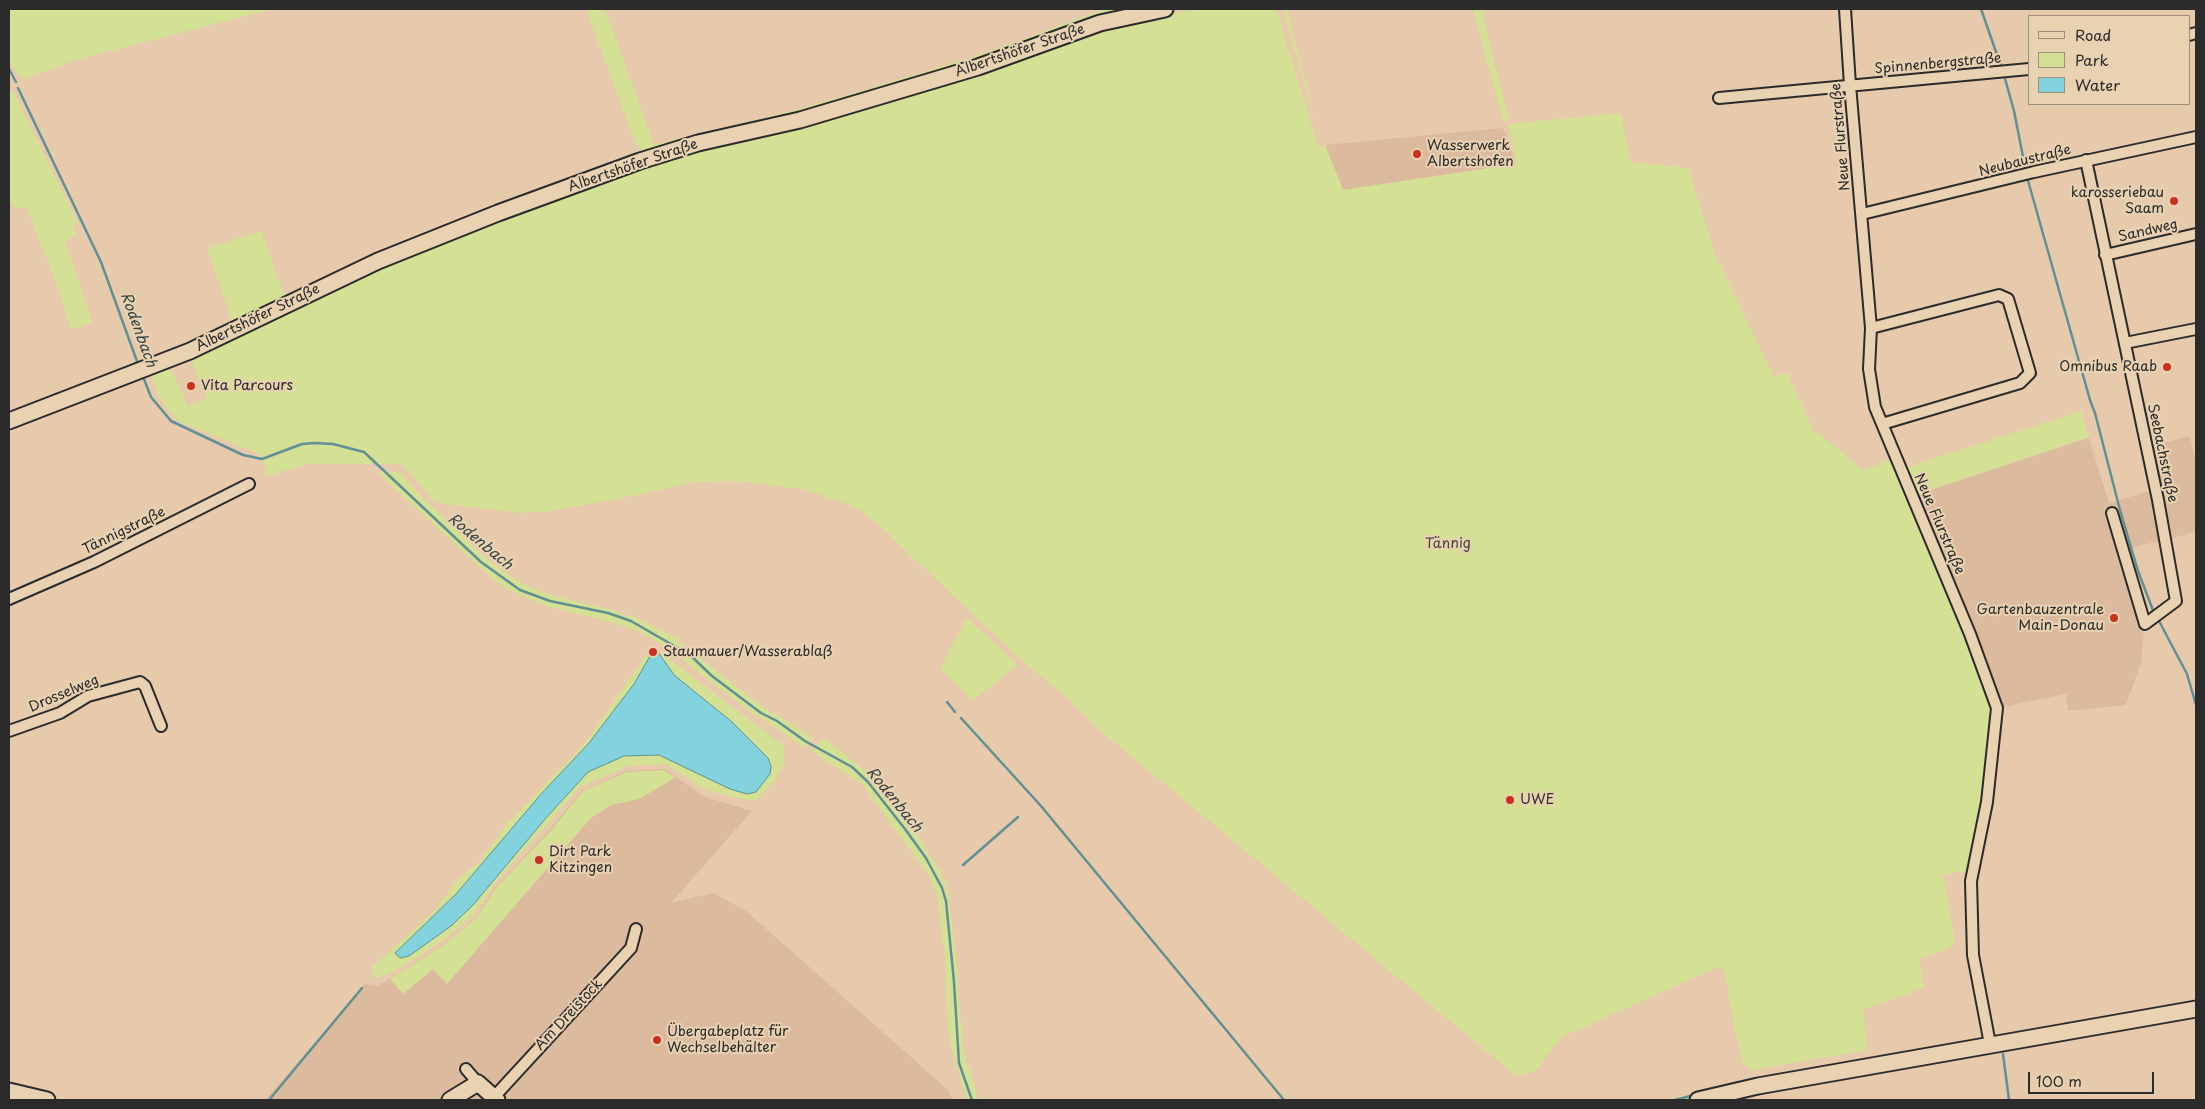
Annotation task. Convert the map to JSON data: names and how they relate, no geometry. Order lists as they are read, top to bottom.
{
  "streets": {
    "street": [
      "Albertshöfer Straße",
      "Spinnenbergstraße",
      "Neue Flurstraße",
      "Neubaustraße",
      "Sandweg",
      "Seebachstraße",
      "Tännigstraße",
      "Drosselweg",
      "Am Dreistock"
    ]
  },
  "crossings": [
    ["Spinnenbergstraße", "Neue Flurstraße"],
    ["Neue Flurstraße", "Neubaustraße"],
    ["Neubaustraße", "Seebachstraße"],
    ["Sandweg", "Seebachstraße"]
  ],
  "water": ["Rodenbach"],
  "parks": ["Tännig"],
  "places": [
    "Wasserwerk Albertshofen",
    "karosseriebau Saam",
    "Omnibus Raab",
    "Vita Parcours",
    "Gartenbauzentrale Main-Donau",
    "Staumauer/Wasserablaß",
    "UWE",
    "Dirt Park Kitzingen",
    "Übergabeplatz für Wechselbehälter"
  ],
  "legend": ["Road", "Park", "Water"],
  "scale_bar": "100 m"
}
